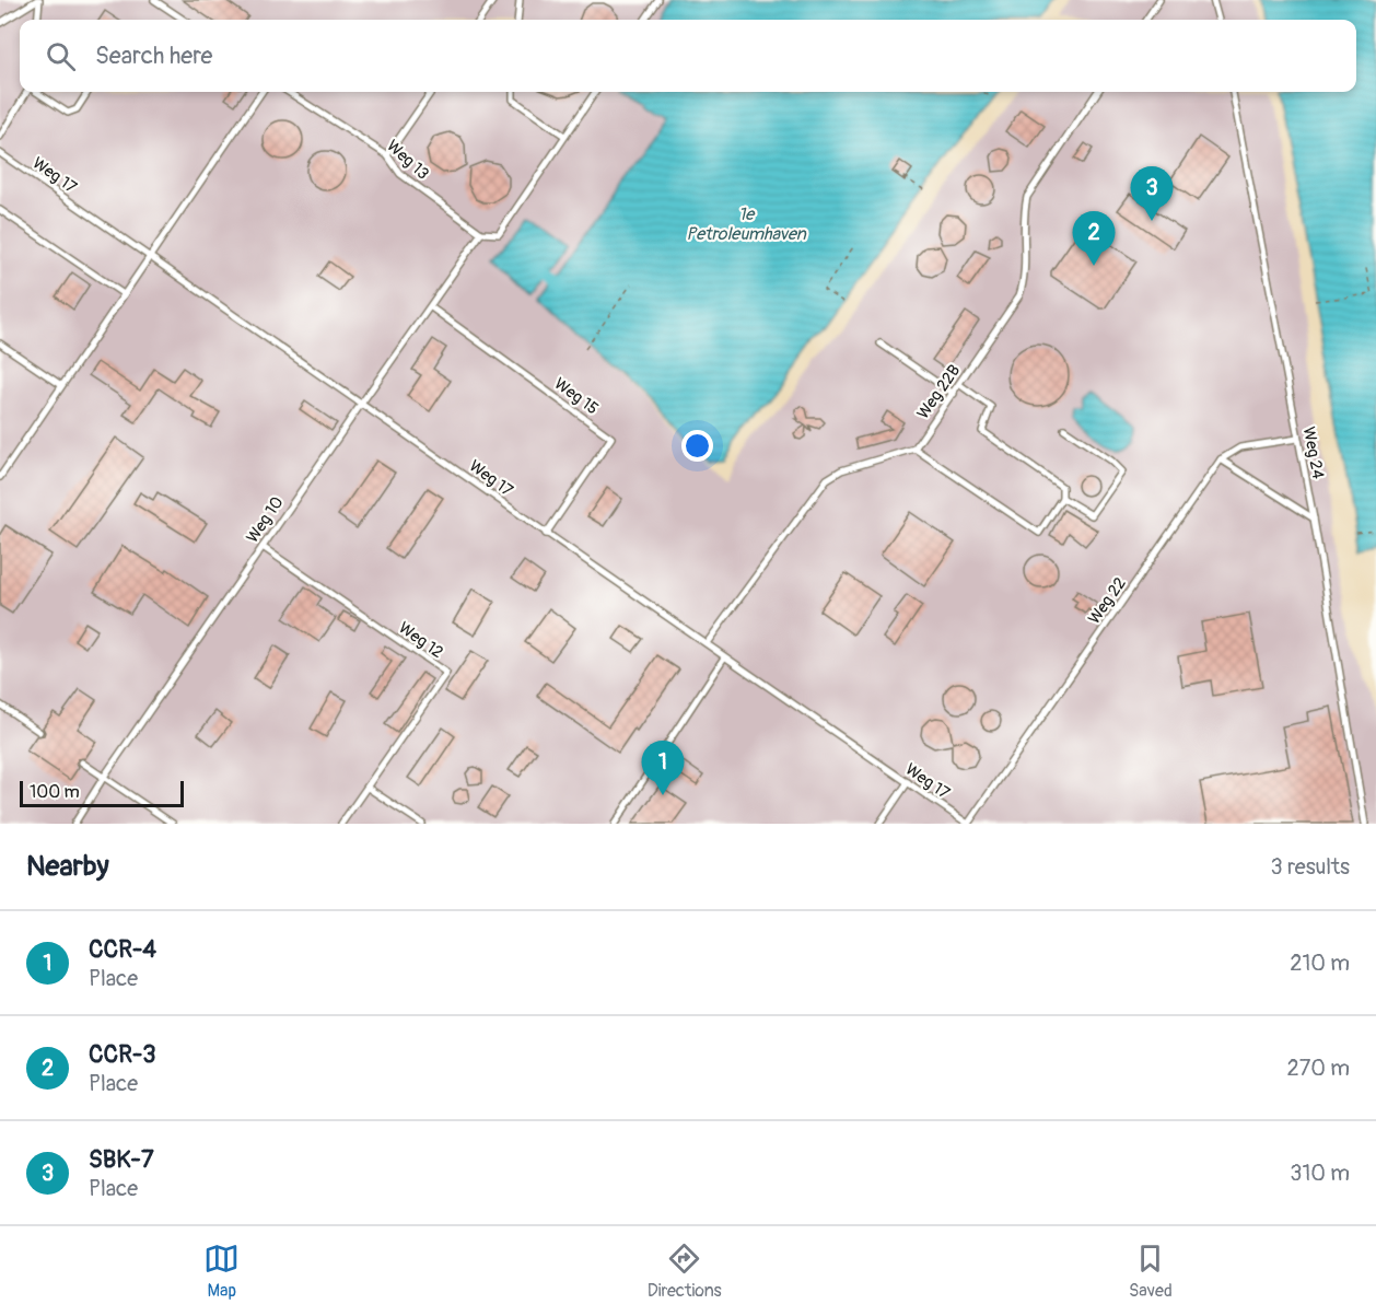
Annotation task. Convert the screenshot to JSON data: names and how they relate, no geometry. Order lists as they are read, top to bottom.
{
  "streets": {
    "lane": [
      "Weg 13",
      "Weg 17",
      "Weg 22B",
      "Weg 15",
      "Weg 24",
      "Weg 10",
      "Weg 22",
      "Weg 12"
    ]
  },
  "crossings": [
    ["Weg 13", "Weg 10"],
    ["Weg 17", "Weg 15"],
    ["Weg 17", "Weg 10"],
    ["Weg 17", "Weg 22"],
    ["Weg 15", "Weg 10"],
    ["Weg 10", "Weg 12"]
  ],
  "water": ["1e Petroleumhaven"],
  "scale_bar": "100 m",
  "page": {
    "search": "Search here",
    "pins": ["3", "2", "1"],
    "scale": "100 m",
    "heading": ["Nearby", "3 results"],
    "list": [
      {
        "mark": "1",
        "name": "CCR-4",
        "note": "Place",
        "value": "210 m"
      },
      {
        "mark": "2",
        "name": "CCR-3",
        "note": "Place",
        "value": "270 m"
      },
      {
        "mark": "3",
        "name": "SBK-7",
        "note": "Place",
        "value": "310 m"
      }
    ],
    "nav": ["Map", "Directions", "Saved"]
  }
}
